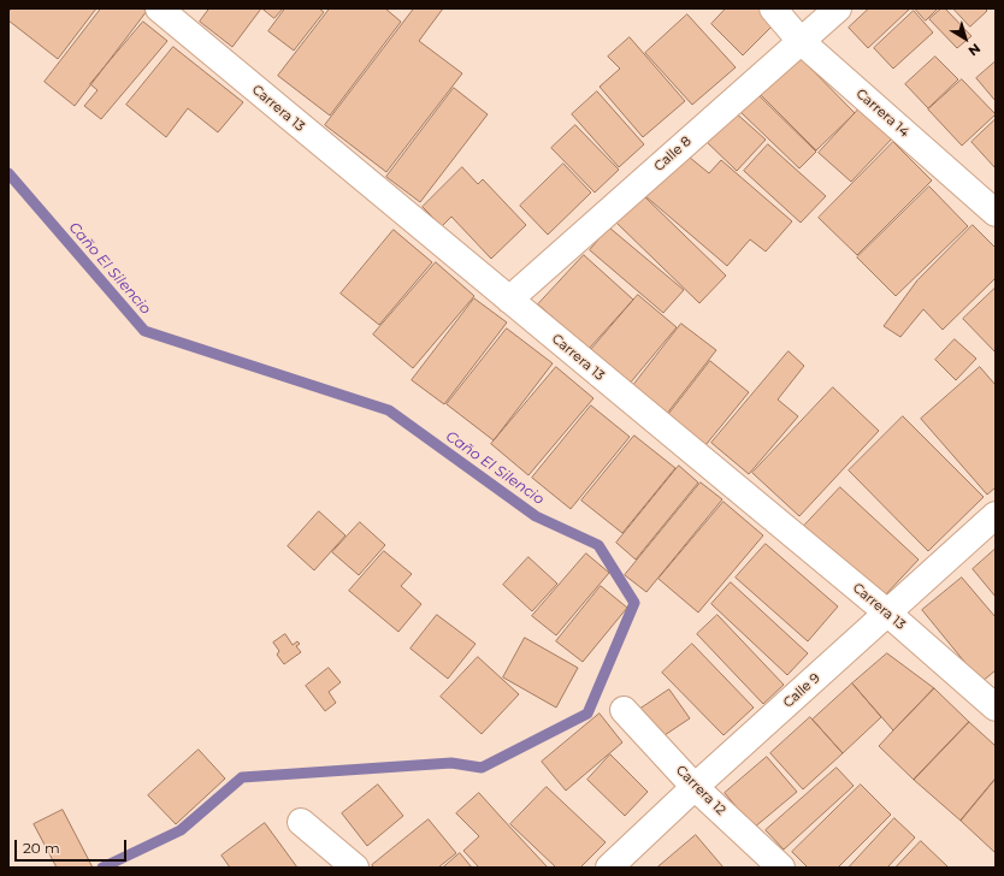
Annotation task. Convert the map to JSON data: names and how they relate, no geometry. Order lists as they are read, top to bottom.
{
  "streets": {
    "street": [
      "Carrera 13",
      "Carrera 14",
      "Calle 8",
      "Calle 9",
      "Carrera 12"
    ]
  },
  "crossings": [
    ["Carrera 13", "Calle 8"],
    ["Carrera 13", "Calle 9"],
    ["Carrera 14", "Calle 8"],
    ["Calle 9", "Carrera 12"]
  ],
  "water": ["Caño El Silencio"],
  "scale_bar": "20 m",
  "north": "bottom right"
}
